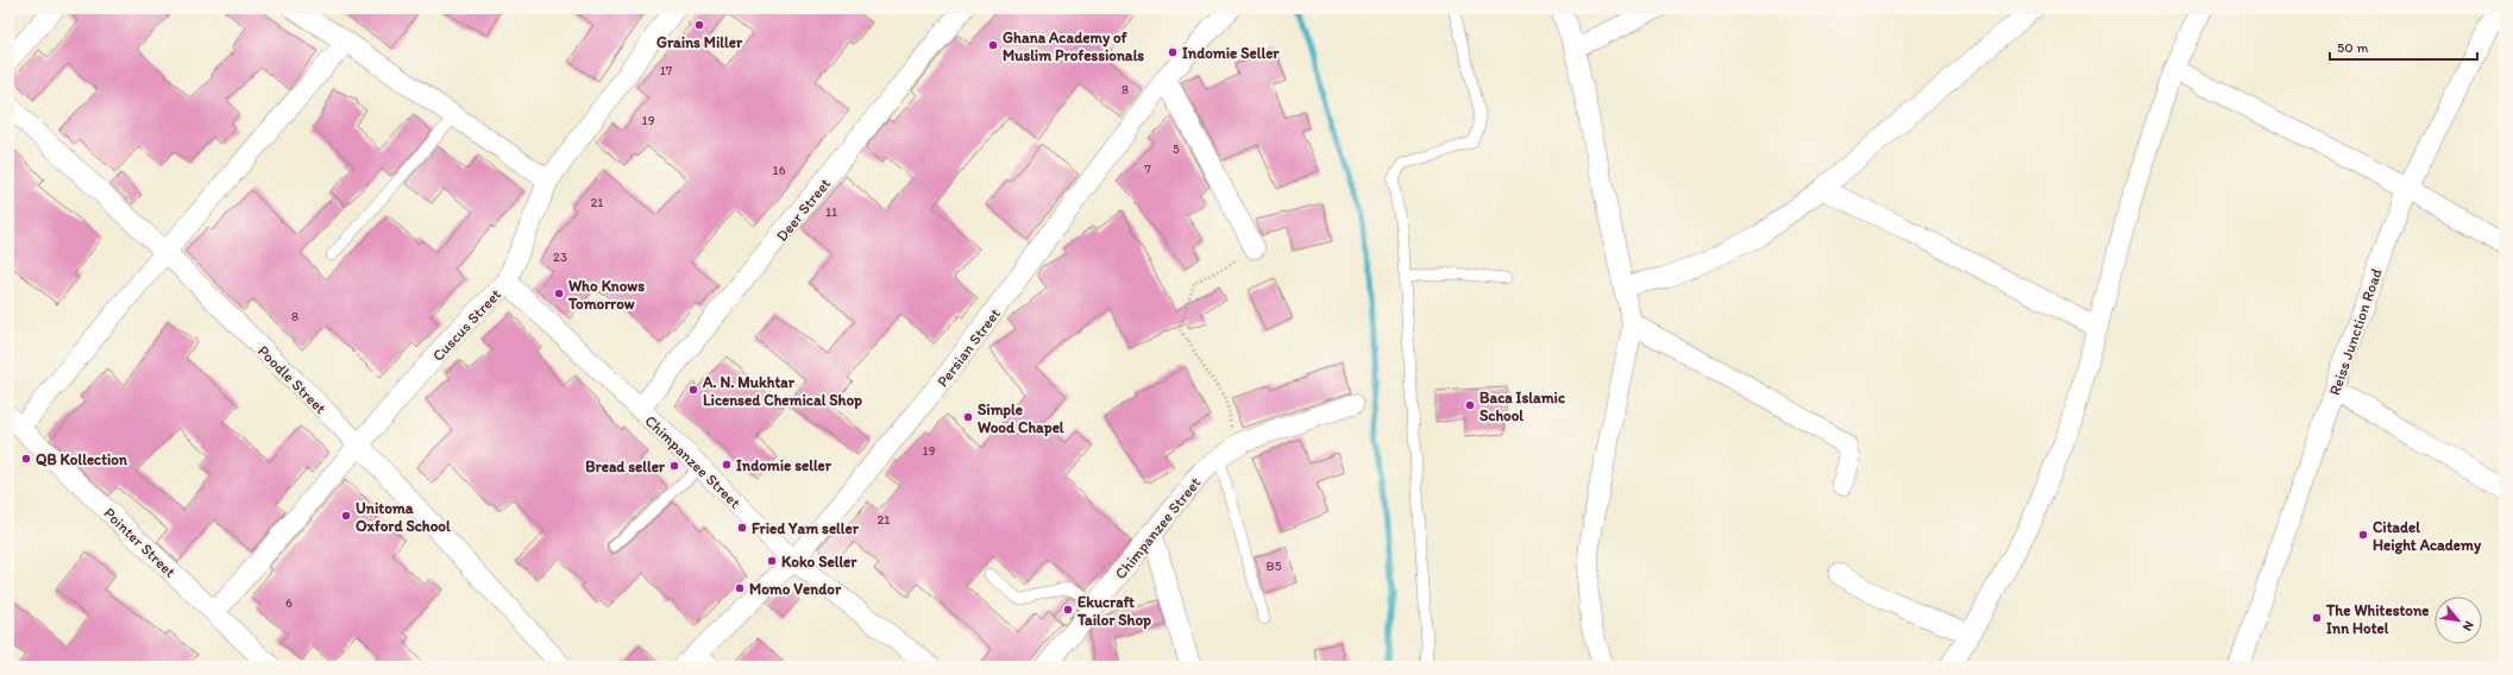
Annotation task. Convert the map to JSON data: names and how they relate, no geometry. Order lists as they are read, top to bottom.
{
  "streets": {
    "street": [
      "Deer Street",
      "Cuscus Street",
      "Reiss Junction Road",
      "Persian Street",
      "Poodle Street",
      "Chimpanzee Street",
      "Pointer Street"
    ]
  },
  "crossings": [
    ["Deer Street", "Chimpanzee Street"],
    ["Cuscus Street", "Poodle Street"],
    ["Cuscus Street", "Chimpanzee Street"],
    ["Cuscus Street", "Pointer Street"],
    ["Persian Street", "Chimpanzee Street"]
  ],
  "places": [
    "Grains Miller",
    "Ghana Academy of Muslim Professionals",
    "Indomie Seller",
    "Who Knows Tomorrow",
    "A. N. Mukhtar Licensed Chemical Shop",
    "Baca Islamic School",
    "Simple Wood Chapel",
    "QB Kollection",
    "Indomie seller",
    "Bread seller",
    "Unitoma Oxford School",
    "Fried Yam seller",
    "Citadel Height Academy",
    "Koko Seller",
    "Momo Vendor",
    "Ekucraft Tailor Shop",
    "The Whitestone Inn Hotel"
  ],
  "house_numbers": [
    "17",
    "8",
    "19",
    "5",
    "7",
    "16",
    "21",
    "11",
    "23",
    "8",
    "19",
    "21",
    "B5",
    "6"
  ],
  "scale_bar": "50 m",
  "north": "bottom right"
}
